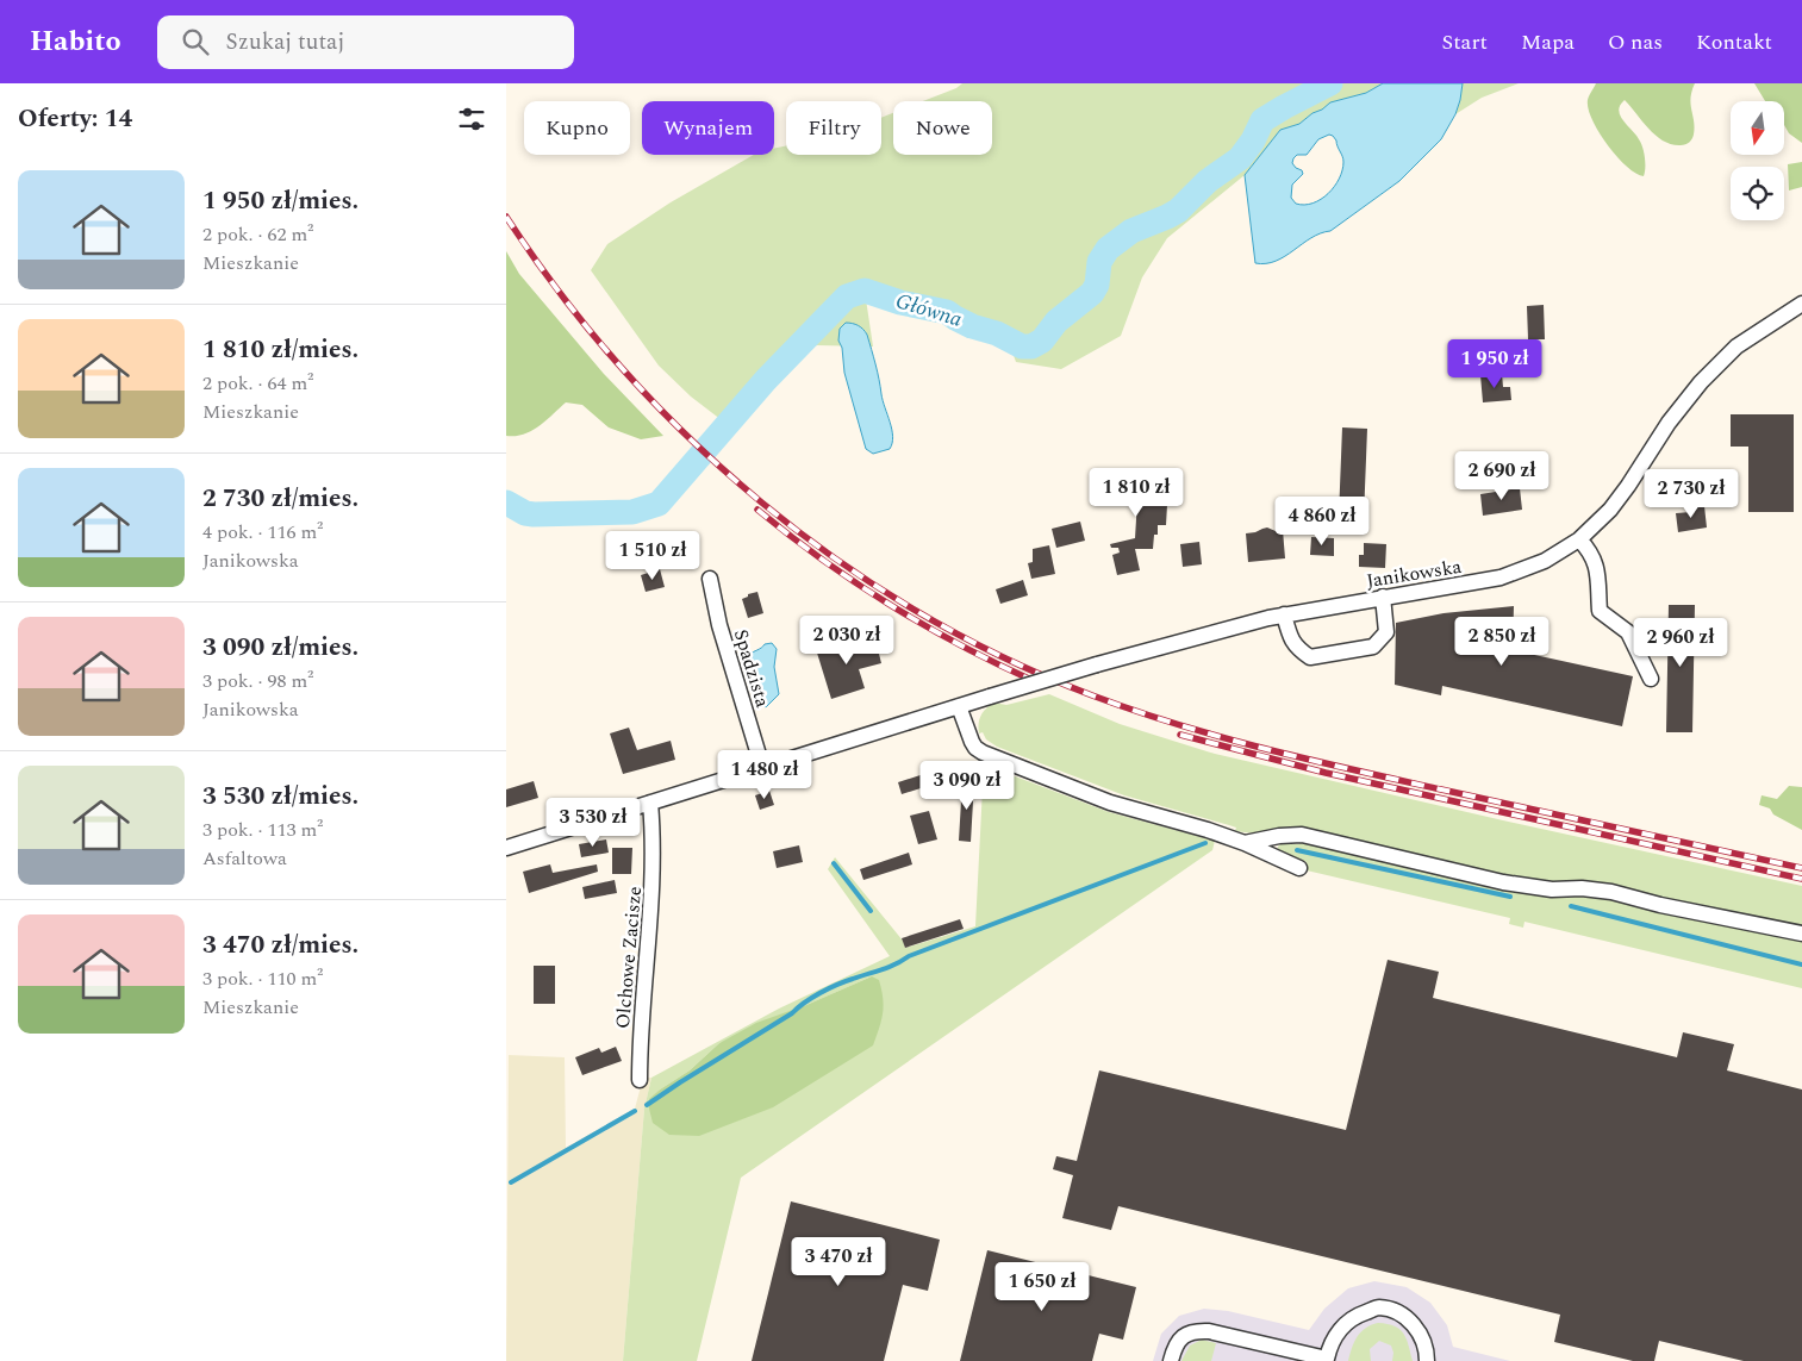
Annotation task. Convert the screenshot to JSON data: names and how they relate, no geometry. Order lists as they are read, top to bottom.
{
  "streets": {
    "street": ["Janikowska", "Spadzista", "Olchowe Zacisze"]
  },
  "crossings": [
    ["Janikowska", "Spadzista"],
    ["Janikowska", "Olchowe Zacisze"]
  ],
  "water": ["Główna"],
  "north": "bottom",
  "page": {
    "header": "Habito",
    "search": "Szukaj tutaj",
    "nav": [
      "Start",
      "Mapa",
      "O nas",
      "Kontakt"
    ],
    "heading": "Oferty: 14",
    "chip": [
      "Kupno",
      "Wynajem",
      "Filtry",
      "Nowe"
    ],
    "list": [
      {
        "name": "1 950 zł/mies.",
        "note": "2 pok. · 62 m² · Mieszkanie"
      },
      {
        "name": "1 810 zł/mies.",
        "note": "2 pok. · 64 m² · Mieszkanie"
      },
      {
        "name": "2 730 zł/mies.",
        "note": "4 pok. · 116 m² · Janikowska"
      },
      {
        "name": "3 090 zł/mies.",
        "note": "3 pok. · 98 m² · Janikowska"
      },
      {
        "name": "3 530 zł/mies.",
        "note": "3 pok. · 113 m² · Asfaltowa"
      },
      {
        "name": "3 470 zł/mies.",
        "note": "3 pok. · 110 m² · Mieszkanie"
      }
    ],
    "price": [
      "1 950 zł",
      "2 690 zł",
      "1 810 zł",
      "2 730 zł",
      "4 860 zł",
      "1 510 zł",
      "2 030 zł",
      "2 850 zł",
      "2 960 zł",
      "1 480 zł",
      "3 090 zł",
      "3 530 zł",
      "3 470 zł",
      "1 650 zł"
    ]
  }
}
